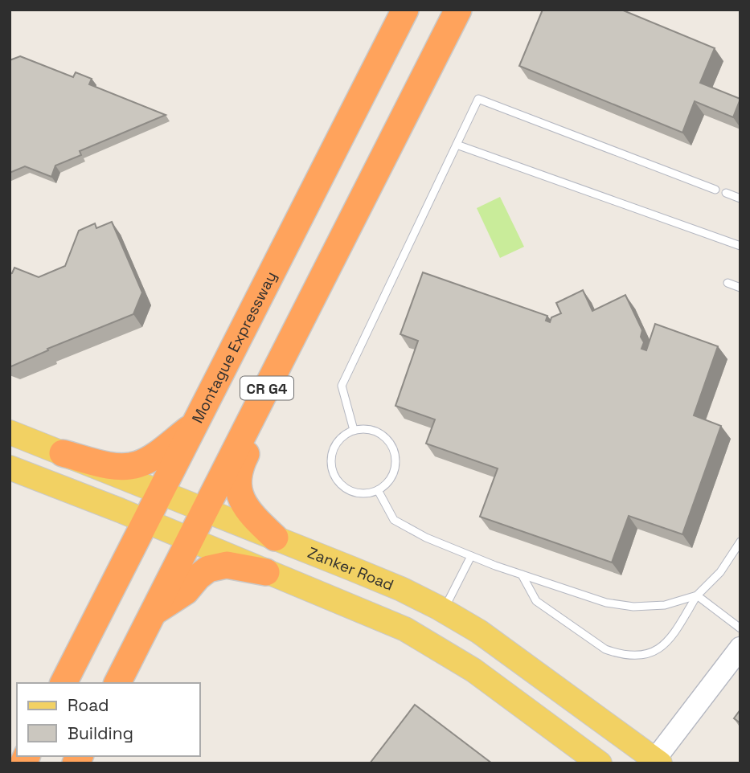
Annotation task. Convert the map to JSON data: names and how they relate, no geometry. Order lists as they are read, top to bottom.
{
  "streets": {
    "highway": ["Montague Expressway", "CR G4"],
    "main road": ["Zanker Road"]
  },
  "crossings": [
    ["Montague Expressway", "Zanker Road"],
    ["CR G4", "Zanker Road"]
  ],
  "legend": ["Road", "Building"]
}
